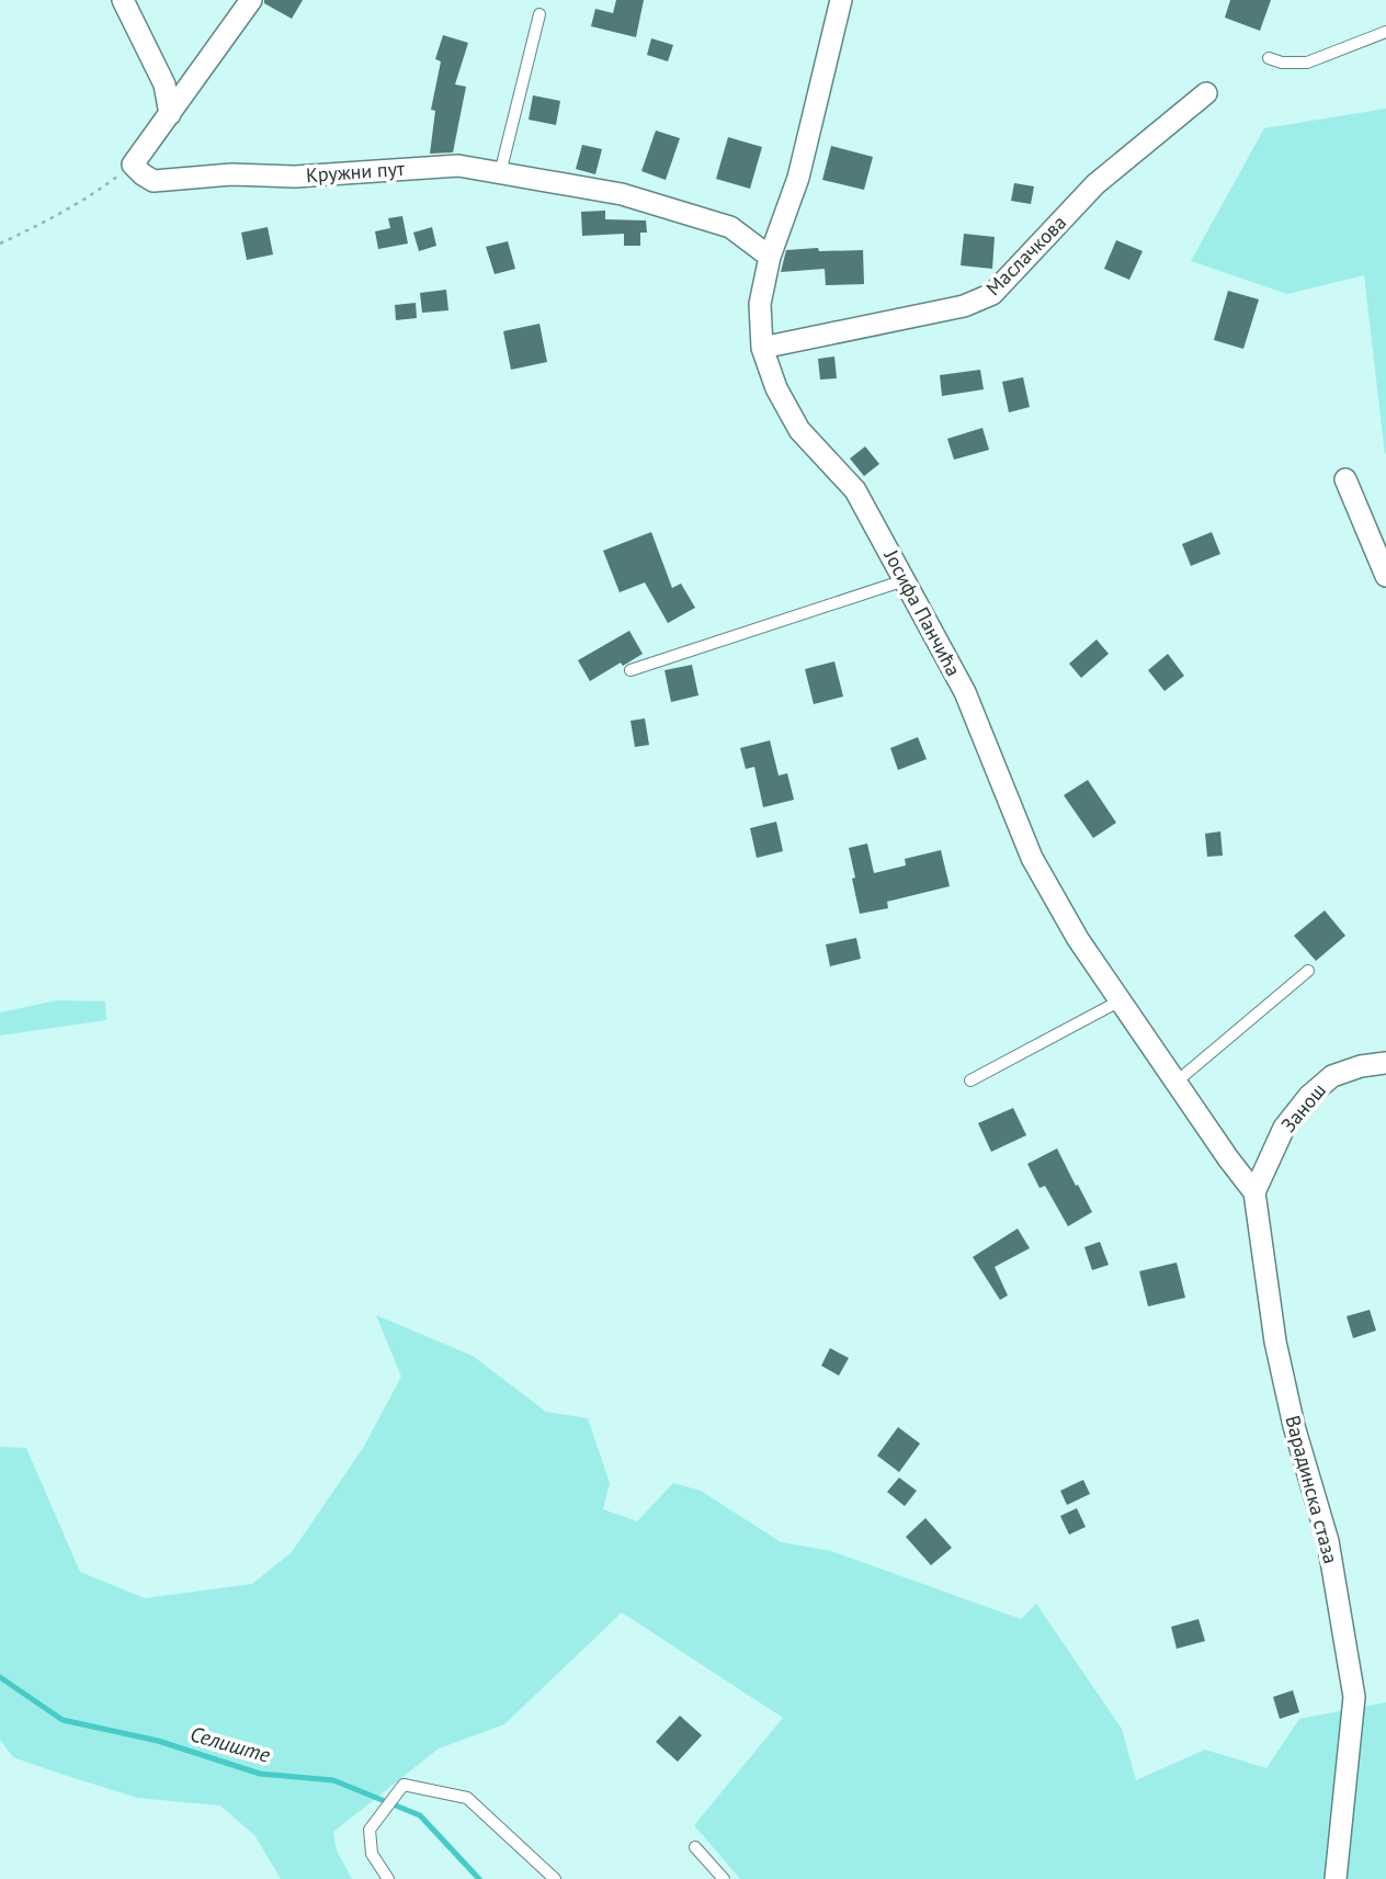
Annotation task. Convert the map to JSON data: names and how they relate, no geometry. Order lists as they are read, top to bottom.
{
  "streets": {
    "street": [
      "Кружни пут",
      "Маслачкова",
      "Јосифа Панчића",
      "Занош",
      "Варадинска стаза"
    ]
  },
  "crossings": [
    ["Кружни пут", "Јосифа Панчића"],
    ["Маслачкова", "Јосифа Панчића"],
    ["Јосифа Панчића", "Занош"],
    ["Јосифа Панчића", "Варадинска стаза"],
    ["Занош", "Варадинска стаза"]
  ],
  "water": ["Селиште"]
}
